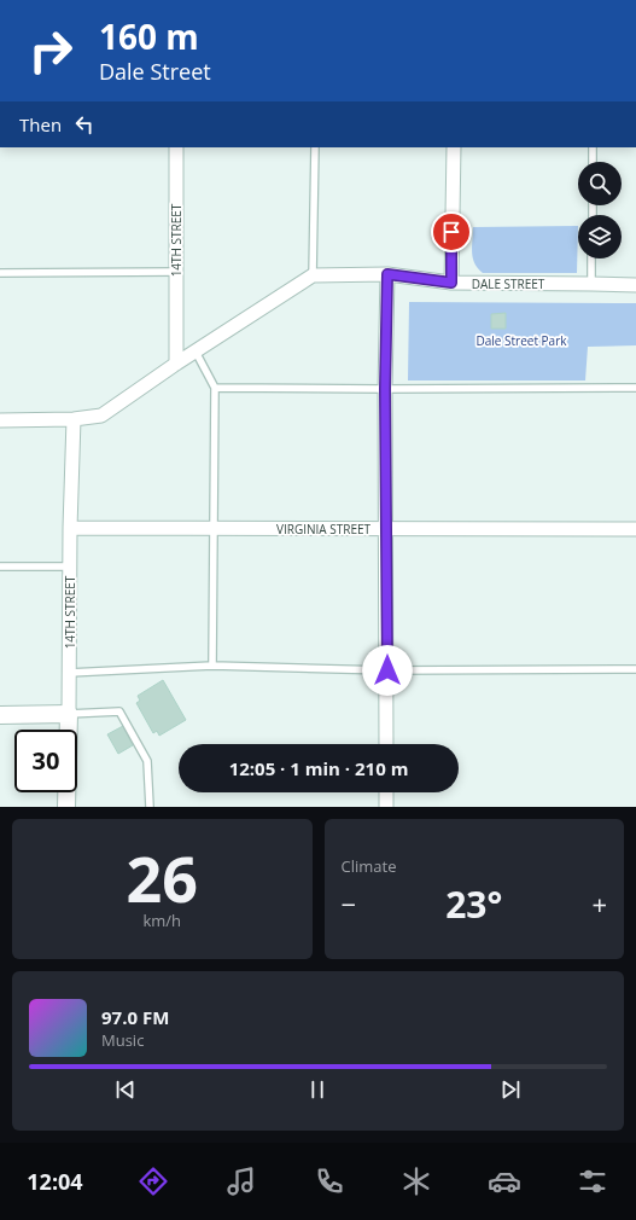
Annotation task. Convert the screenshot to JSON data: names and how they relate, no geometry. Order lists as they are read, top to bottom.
{
  "streets": {
    "street": ["14TH STREET", "DALE STREET", "VIRGINIA STREET"]
  },
  "crossings": [
    ["14TH STREET", "VIRGINIA STREET"]
  ],
  "parks": ["Dale Street Park"],
  "page": {
    "turn": ["160 m", "Dale Street"],
    "then": "Then",
    "limit": "30",
    "trip": "12:05 · 1 min · 210 m",
    "tile": [
      ["26", "km/h"],
      "Climate"
    ],
    "heat": ["−", "23°", "+"],
    "song": ["97.0 FM", "Music"],
    "tabs": "12:04"
  }
}
